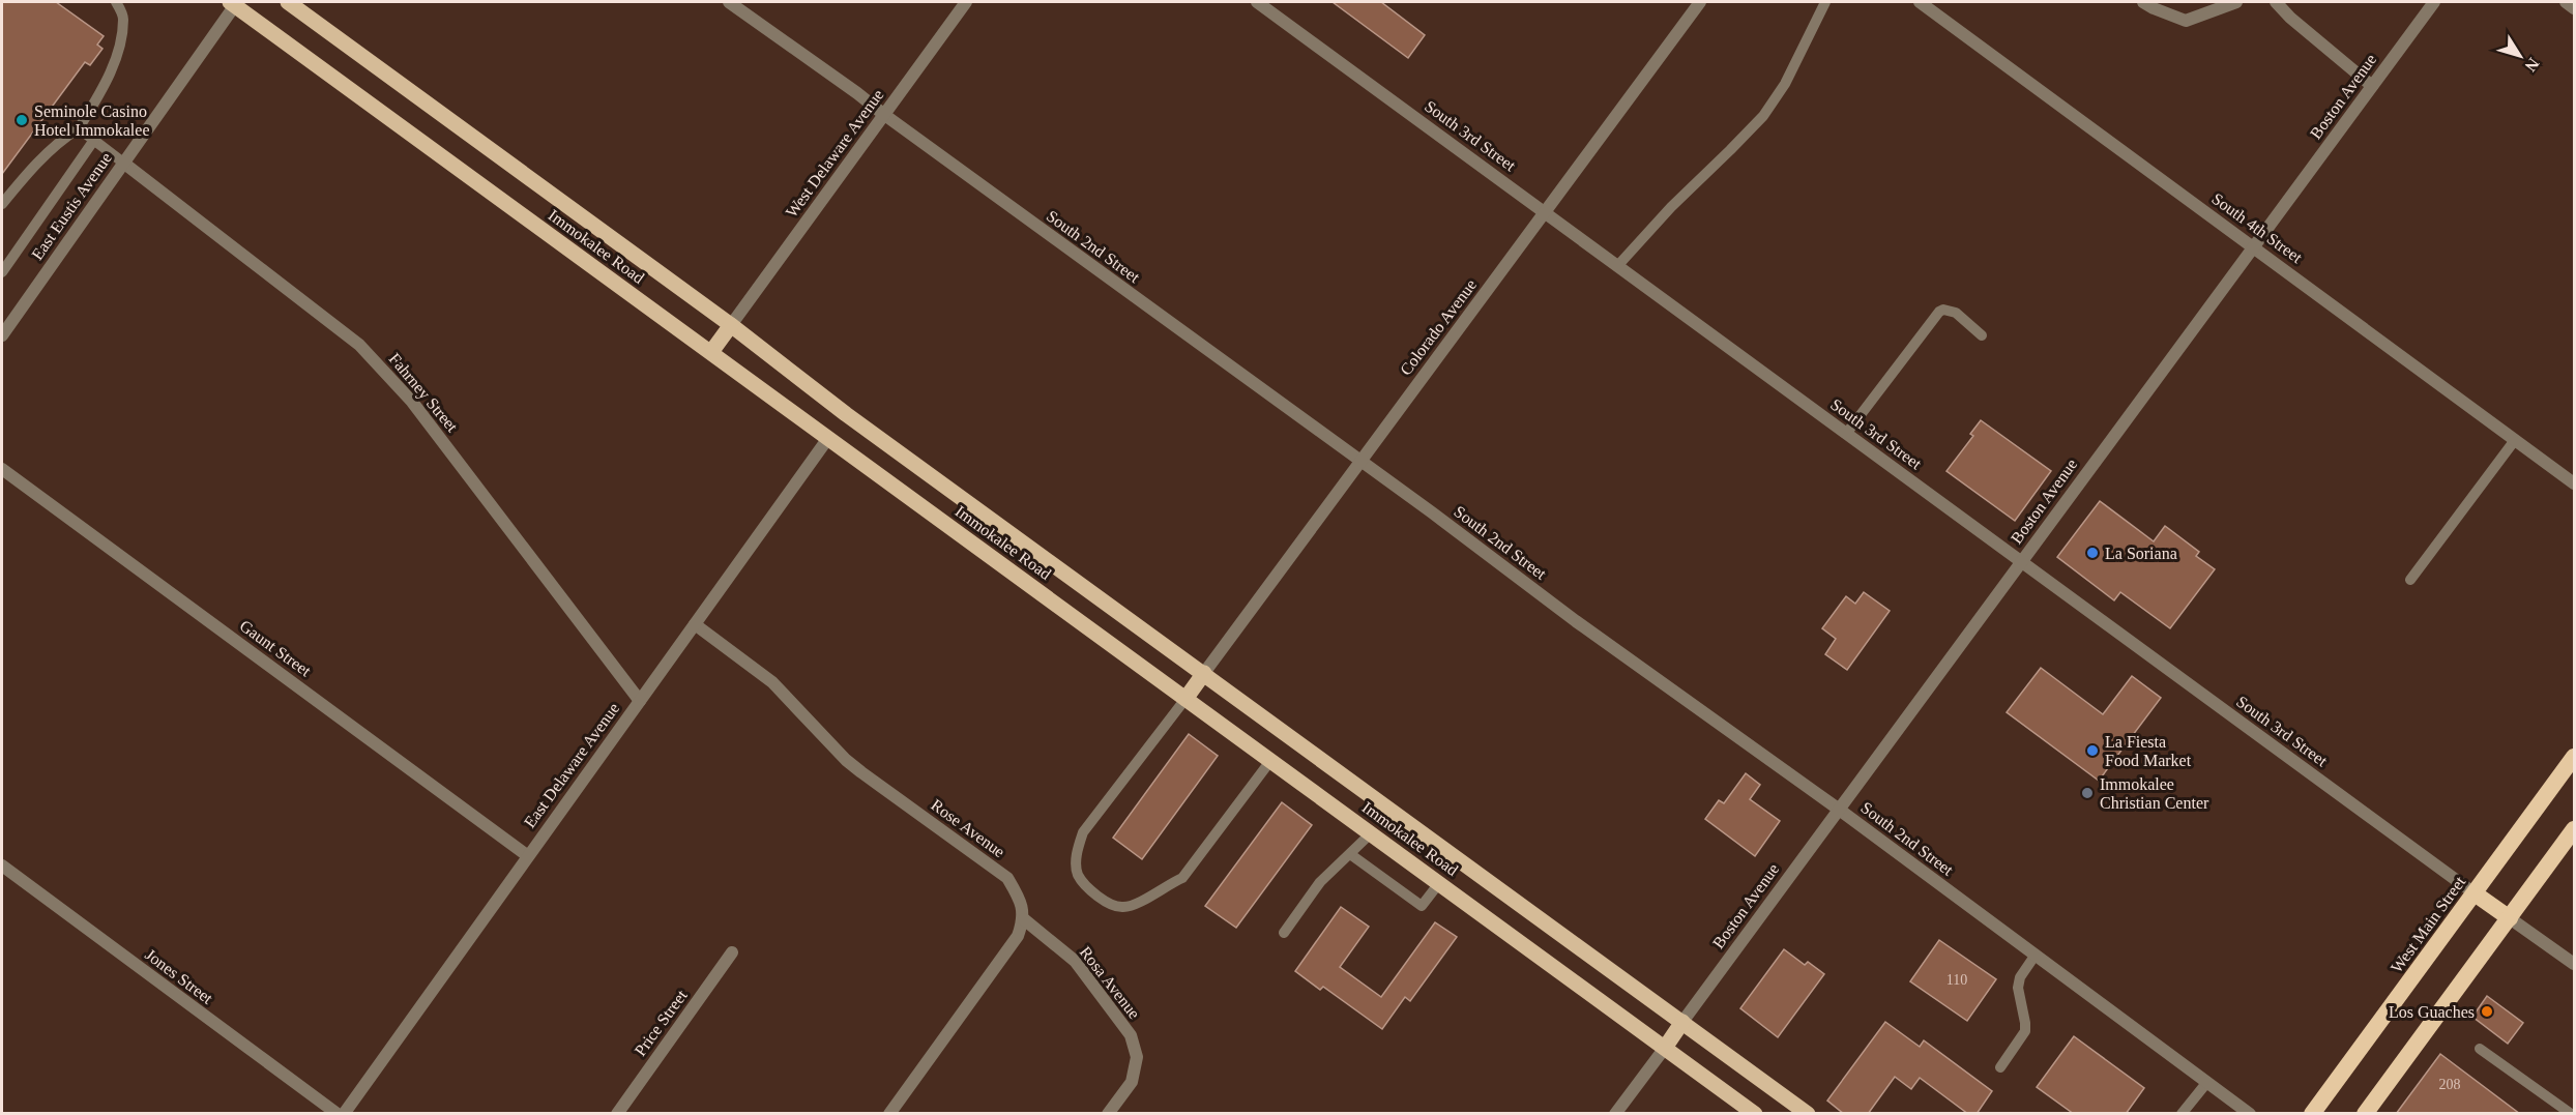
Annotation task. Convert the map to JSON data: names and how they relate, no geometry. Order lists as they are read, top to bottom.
{
  "streets": {
    "highway": ["West Main Street"],
    "main road": ["Immokalee Road"],
    "street": [
      "Boston Avenue",
      "South 3rd Street",
      "West Delaware Avenue",
      "East Eustis Avenue",
      "South 4th Street",
      "South 2nd Street",
      "Colorado Avenue",
      "Fahrney Street",
      "Gaunt Street",
      "East Delaware Avenue",
      "Rose Avenue",
      "Jones Street",
      "Rosa Avenue",
      "Price Street"
    ]
  },
  "crossings": [
    ["Boston Avenue", "South 3rd Street"],
    ["Boston Avenue", "South 4th Street"],
    ["Boston Avenue", "Immokalee Road"],
    ["Boston Avenue", "South 2nd Street"],
    ["South 3rd Street", "Colorado Avenue"],
    ["South 3rd Street", "West Main Street"],
    ["West Delaware Avenue", "Immokalee Road"],
    ["West Delaware Avenue", "South 2nd Street"],
    ["East Eustis Avenue", "Immokalee Road"],
    ["East Eustis Avenue", "Fahrney Street"],
    ["Immokalee Road", "Colorado Avenue"],
    ["Immokalee Road", "East Delaware Avenue"],
    ["South 2nd Street", "Colorado Avenue"],
    ["Fahrney Street", "East Delaware Avenue"],
    ["Gaunt Street", "East Delaware Avenue"],
    ["East Delaware Avenue", "Rose Avenue"],
    ["Rose Avenue", "Rosa Avenue"]
  ],
  "places": [
    "Seminole Casino Hotel Immokalee",
    "La Soriana",
    "La Fiesta Food Market",
    "Immokalee Christian Center",
    "Los Guaches"
  ],
  "house_numbers": ["110", "208"],
  "north": "bottom right"
}
